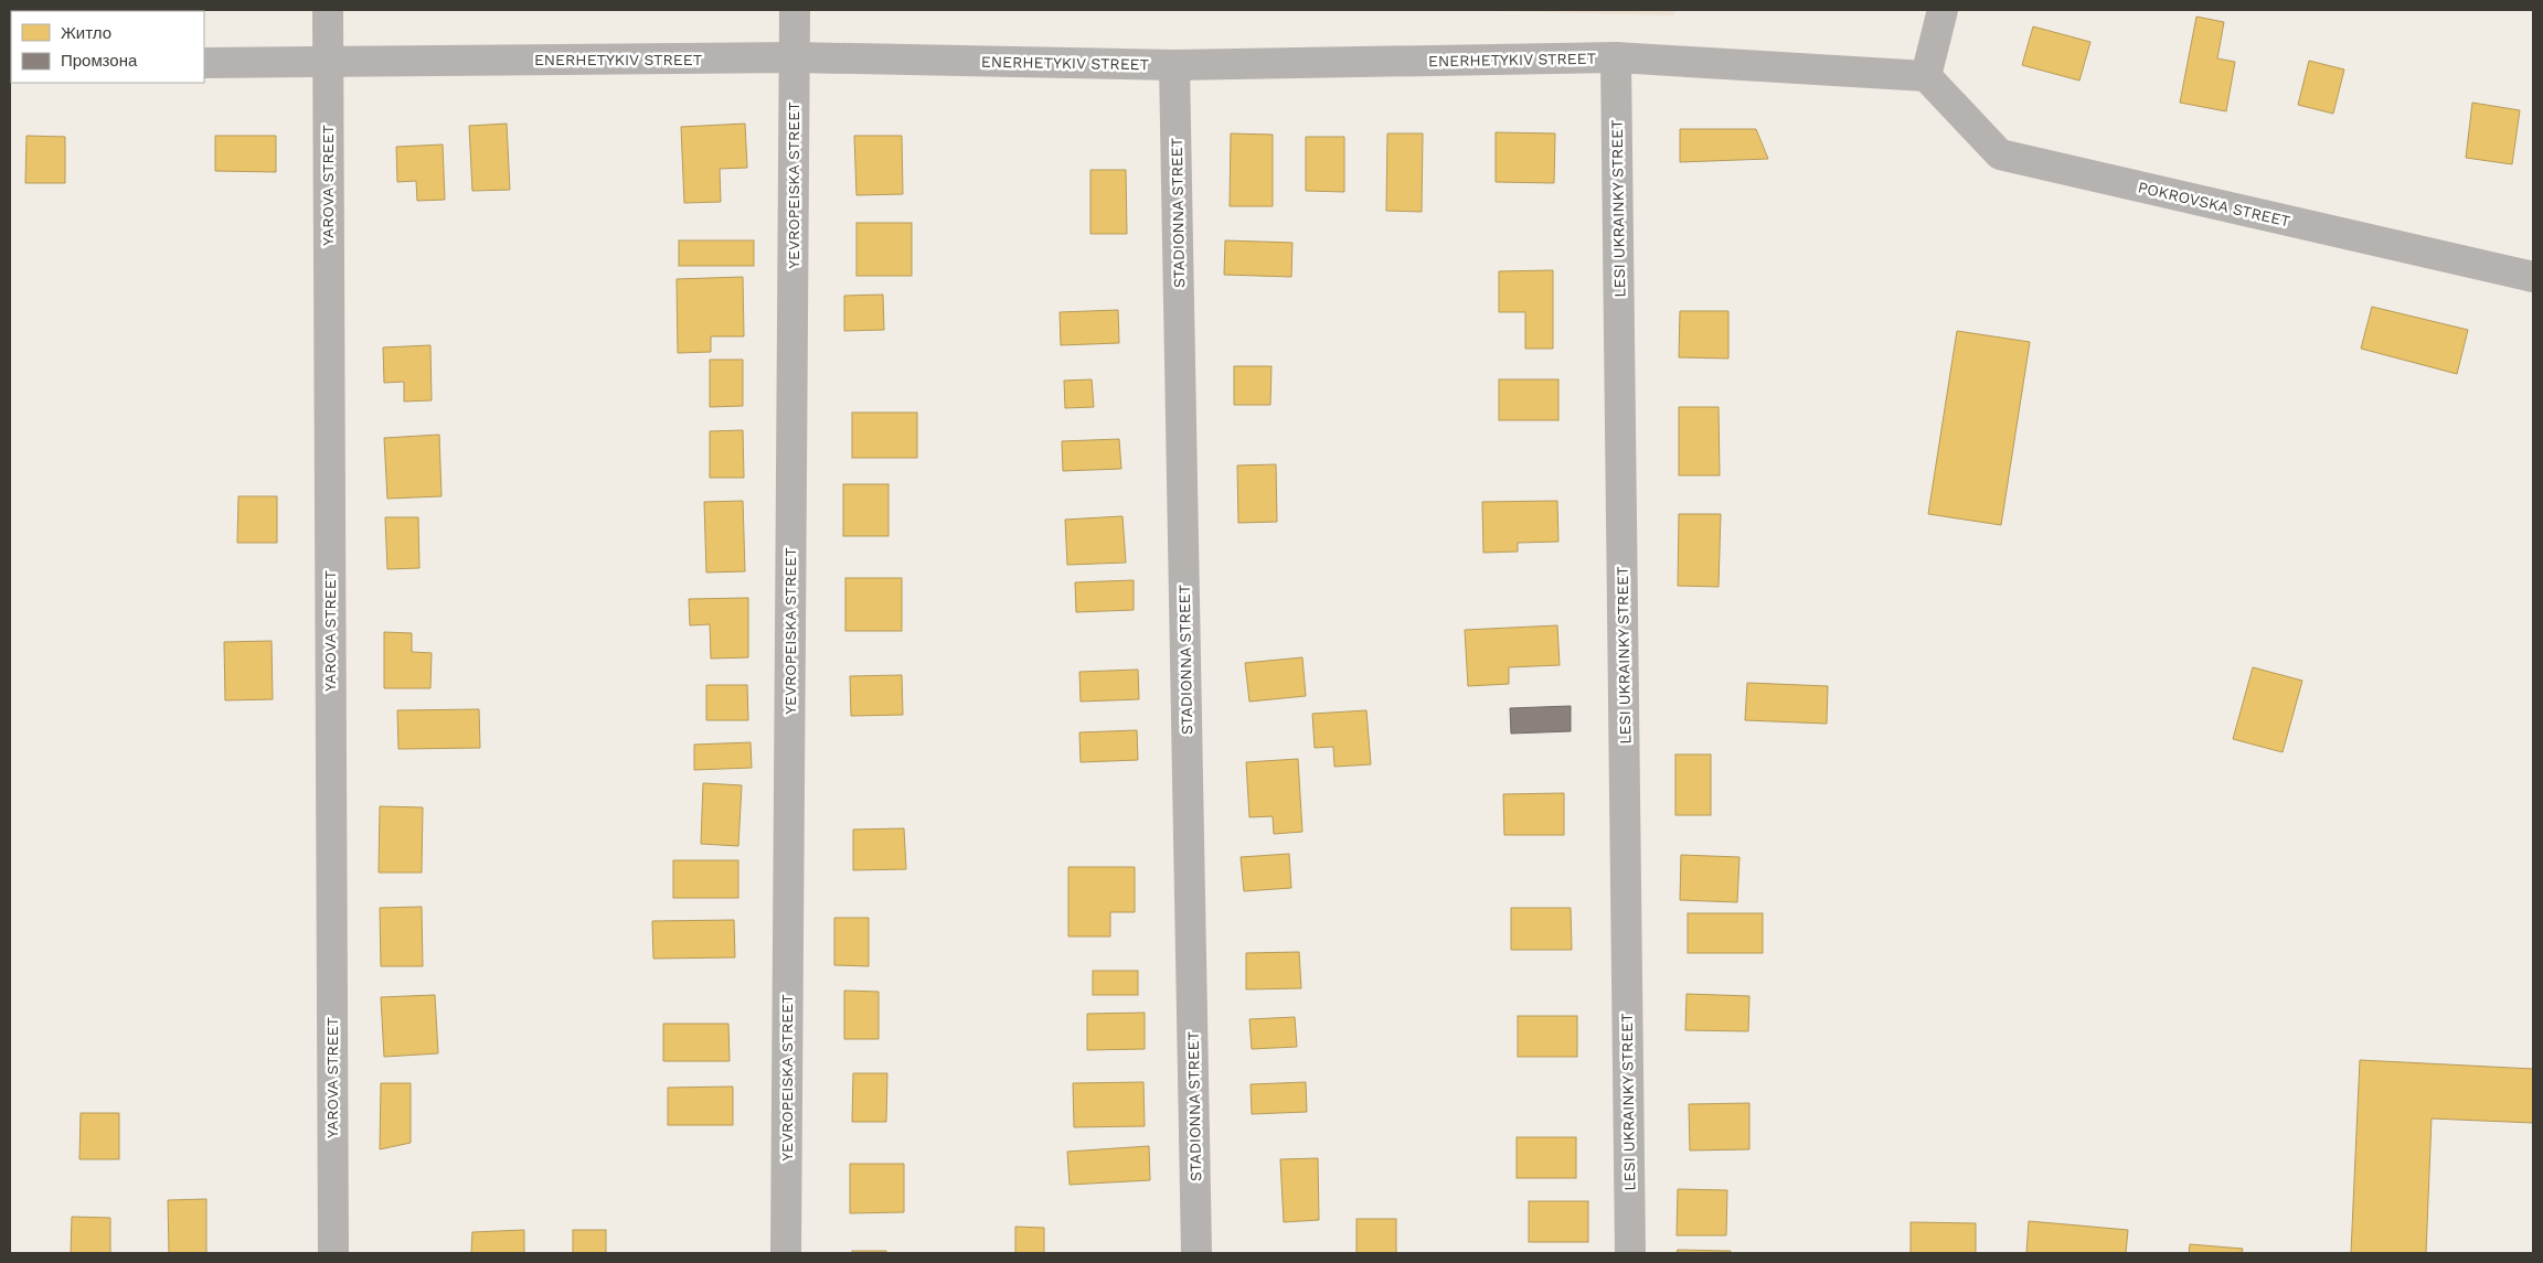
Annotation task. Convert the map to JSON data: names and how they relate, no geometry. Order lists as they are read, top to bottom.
{
  "streets": {
    "street": [
      "ENERHETYKIV STREET",
      "YAROVA STREET",
      "YEVROPEISKA STREET",
      "POKROVSKA STREET",
      "LESI UKRAINKY STREET",
      "STADIONNA STREET"
    ]
  },
  "crossings": [
    ["ENERHETYKIV STREET", "YAROVA STREET"],
    ["ENERHETYKIV STREET", "YEVROPEISKA STREET"],
    ["ENERHETYKIV STREET", "POKROVSKA STREET"],
    ["ENERHETYKIV STREET", "LESI UKRAINKY STREET"],
    ["ENERHETYKIV STREET", "STADIONNA STREET"]
  ],
  "legend": ["Житло", "Промзона"]
}
